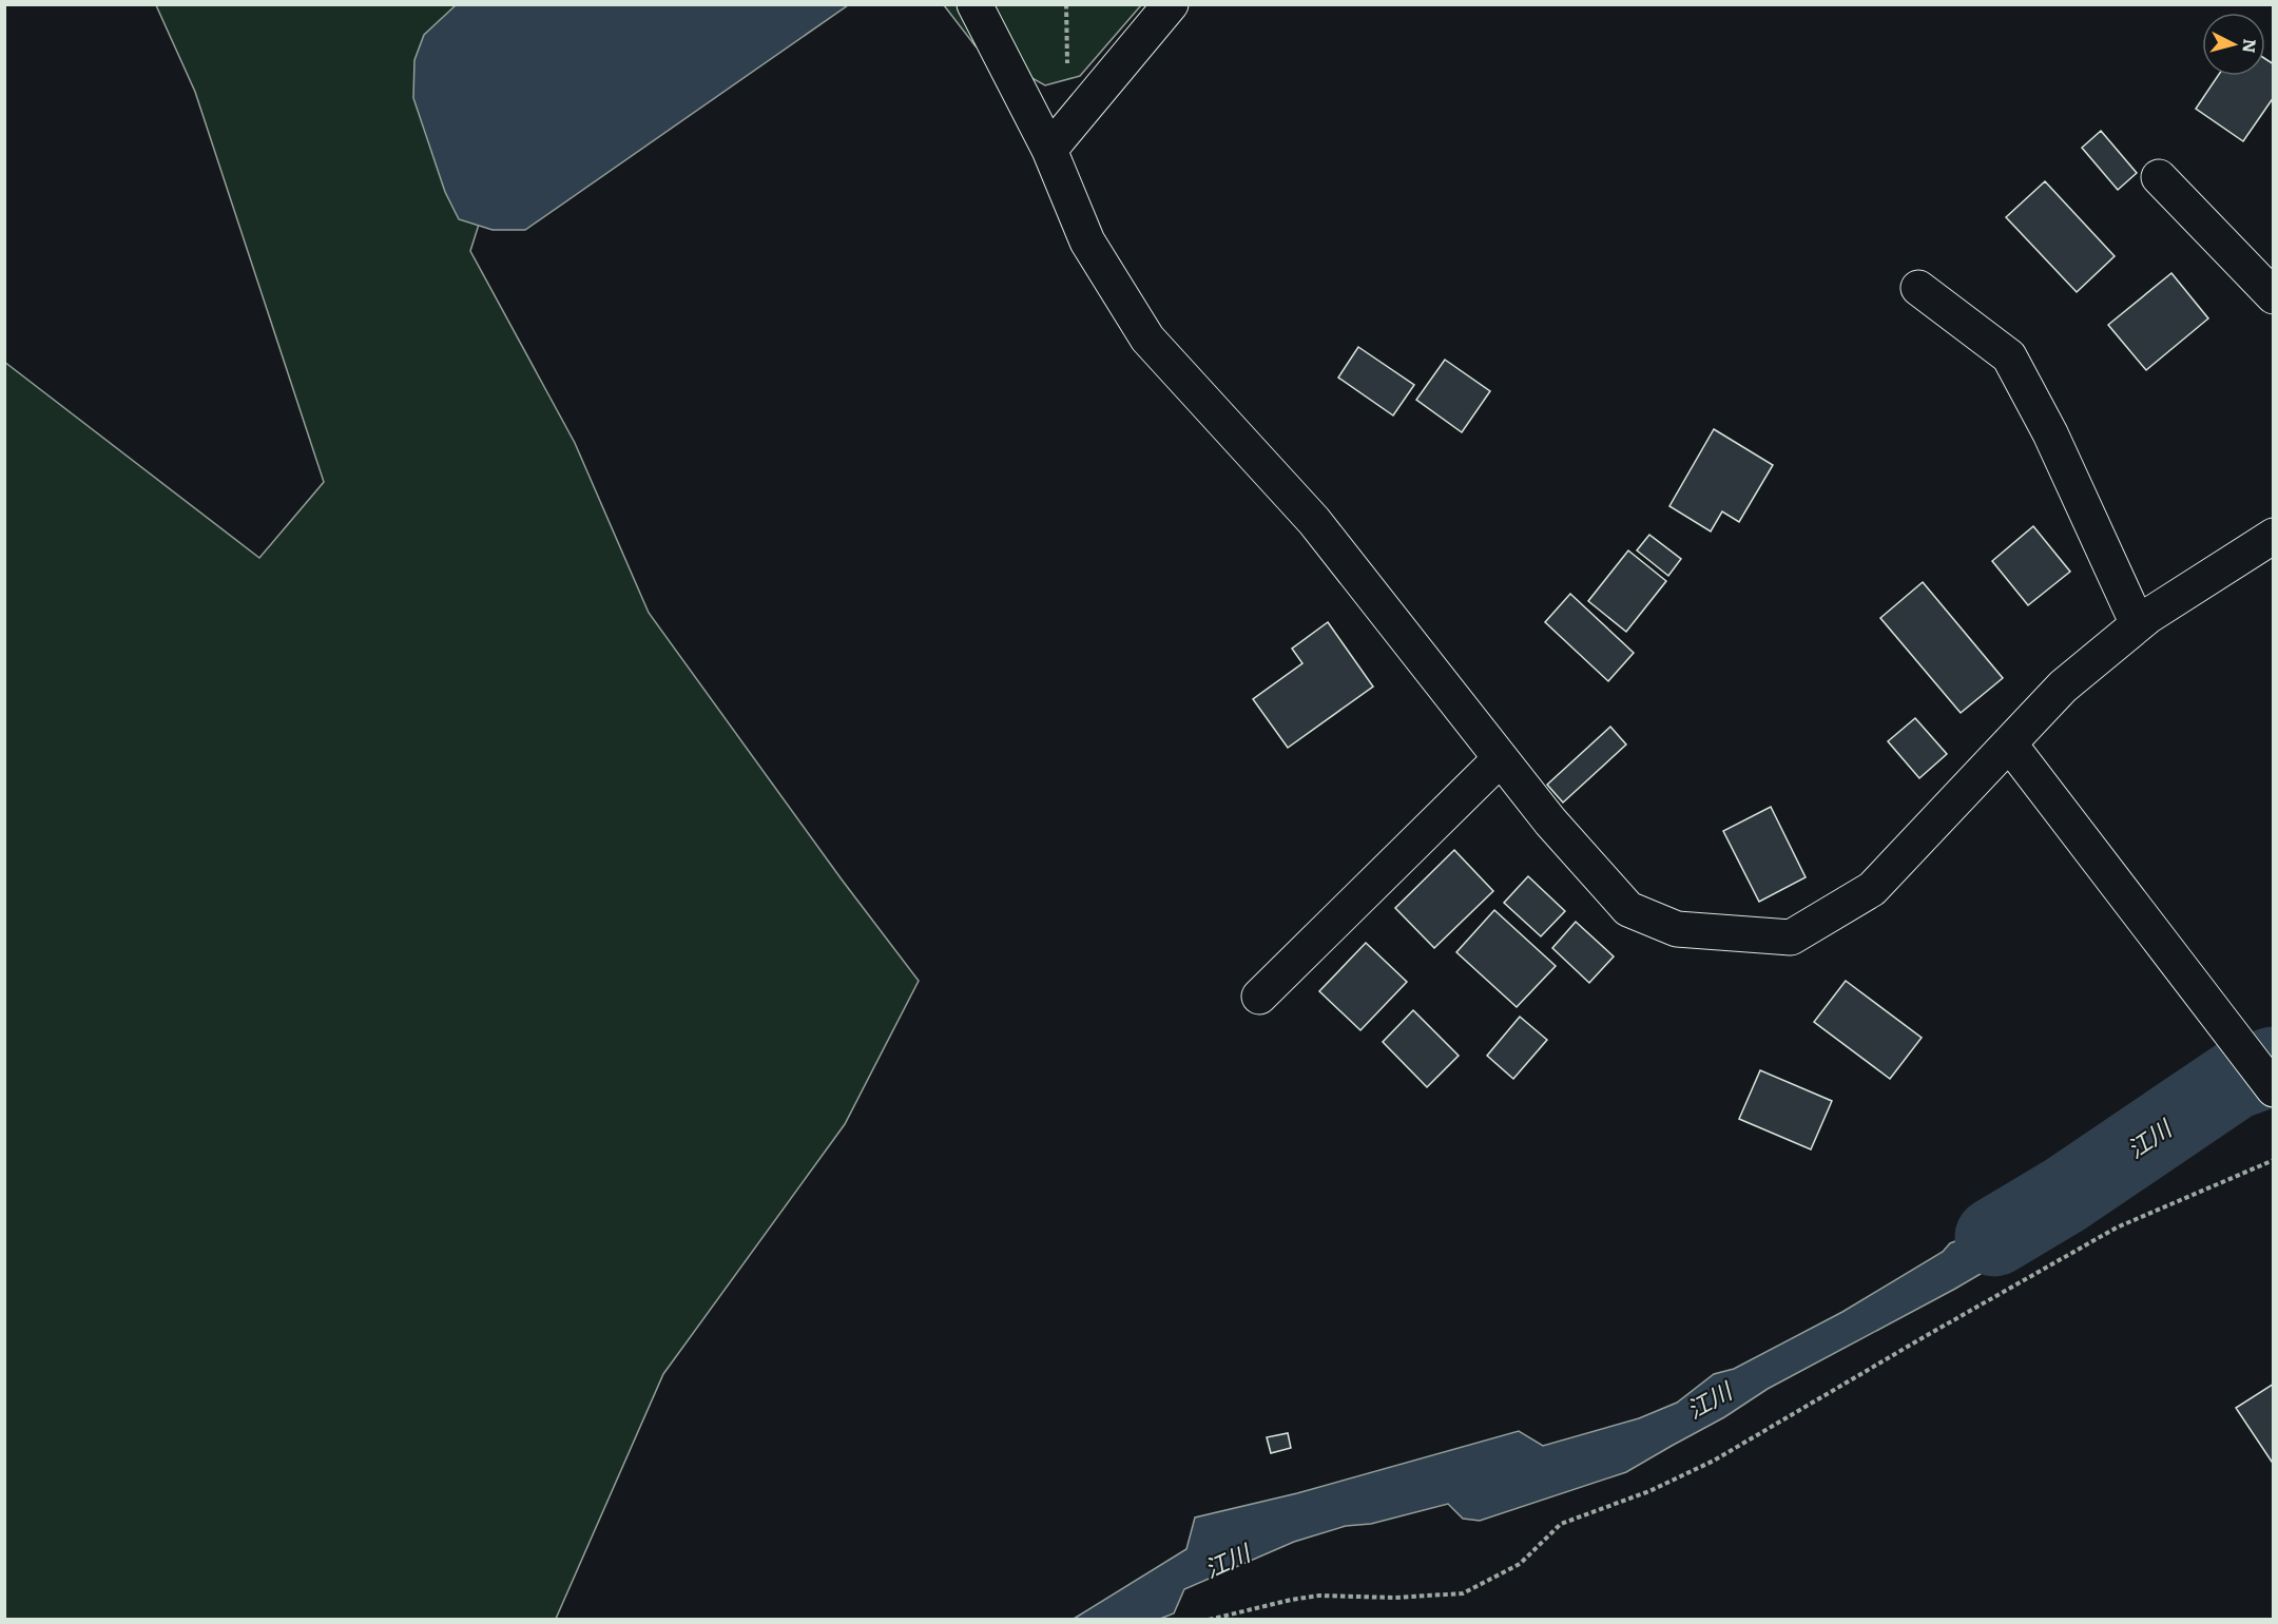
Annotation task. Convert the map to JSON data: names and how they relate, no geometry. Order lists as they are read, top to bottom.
{
  "water": ["江川"],
  "north": "right"
}
